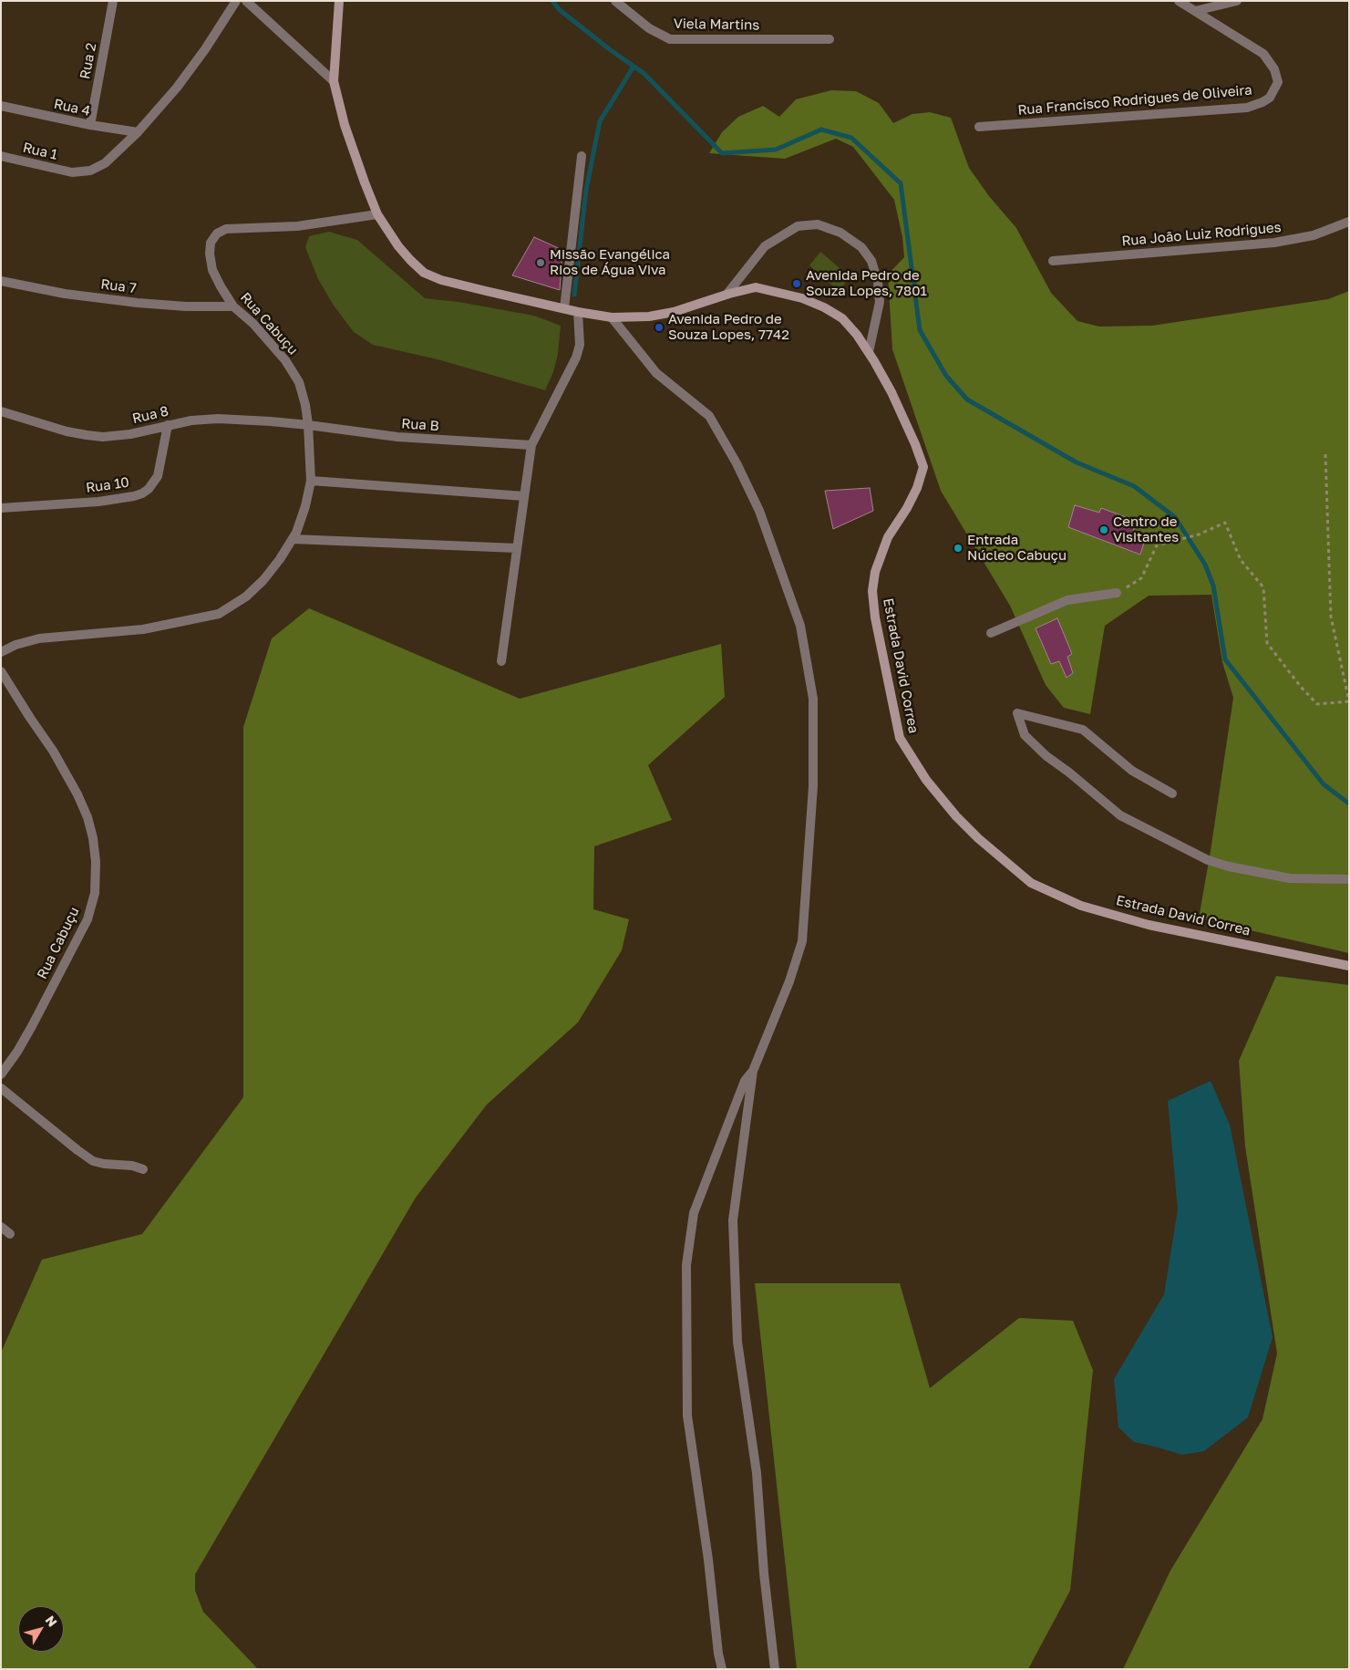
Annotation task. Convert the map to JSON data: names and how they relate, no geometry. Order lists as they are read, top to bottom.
{
  "streets": {
    "main road": ["Estrada David Correa"],
    "street": [
      "Viela Martins",
      "Rua 2",
      "Rua Francisco Rodrigues de Oliveira",
      "Rua 4",
      "Rua 1",
      "Rua João Luiz Rodrigues",
      "Rua 7",
      "Rua Cabuçu",
      "Rua 8",
      "Rua B",
      "Rua 10"
    ]
  },
  "crossings": [
    ["Rua 2", "Rua 4"],
    ["Rua 4", "Rua 1"],
    ["Rua 7", "Rua Cabuçu"],
    ["Rua Cabuçu", "Rua 8"],
    ["Rua Cabuçu", "Rua B"],
    ["Rua 8", "Rua B"],
    ["Rua 8", "Rua 10"]
  ],
  "places": [
    "Missão Evangélica Rios de Água Viva",
    "Avenida Pedro de Souza Lopes, 7801",
    "Avenida Pedro de Souza Lopes, 7742",
    "Centro de Visitantes",
    "Entrada Núcleo Cabuçu"
  ],
  "north": "top right"
}
